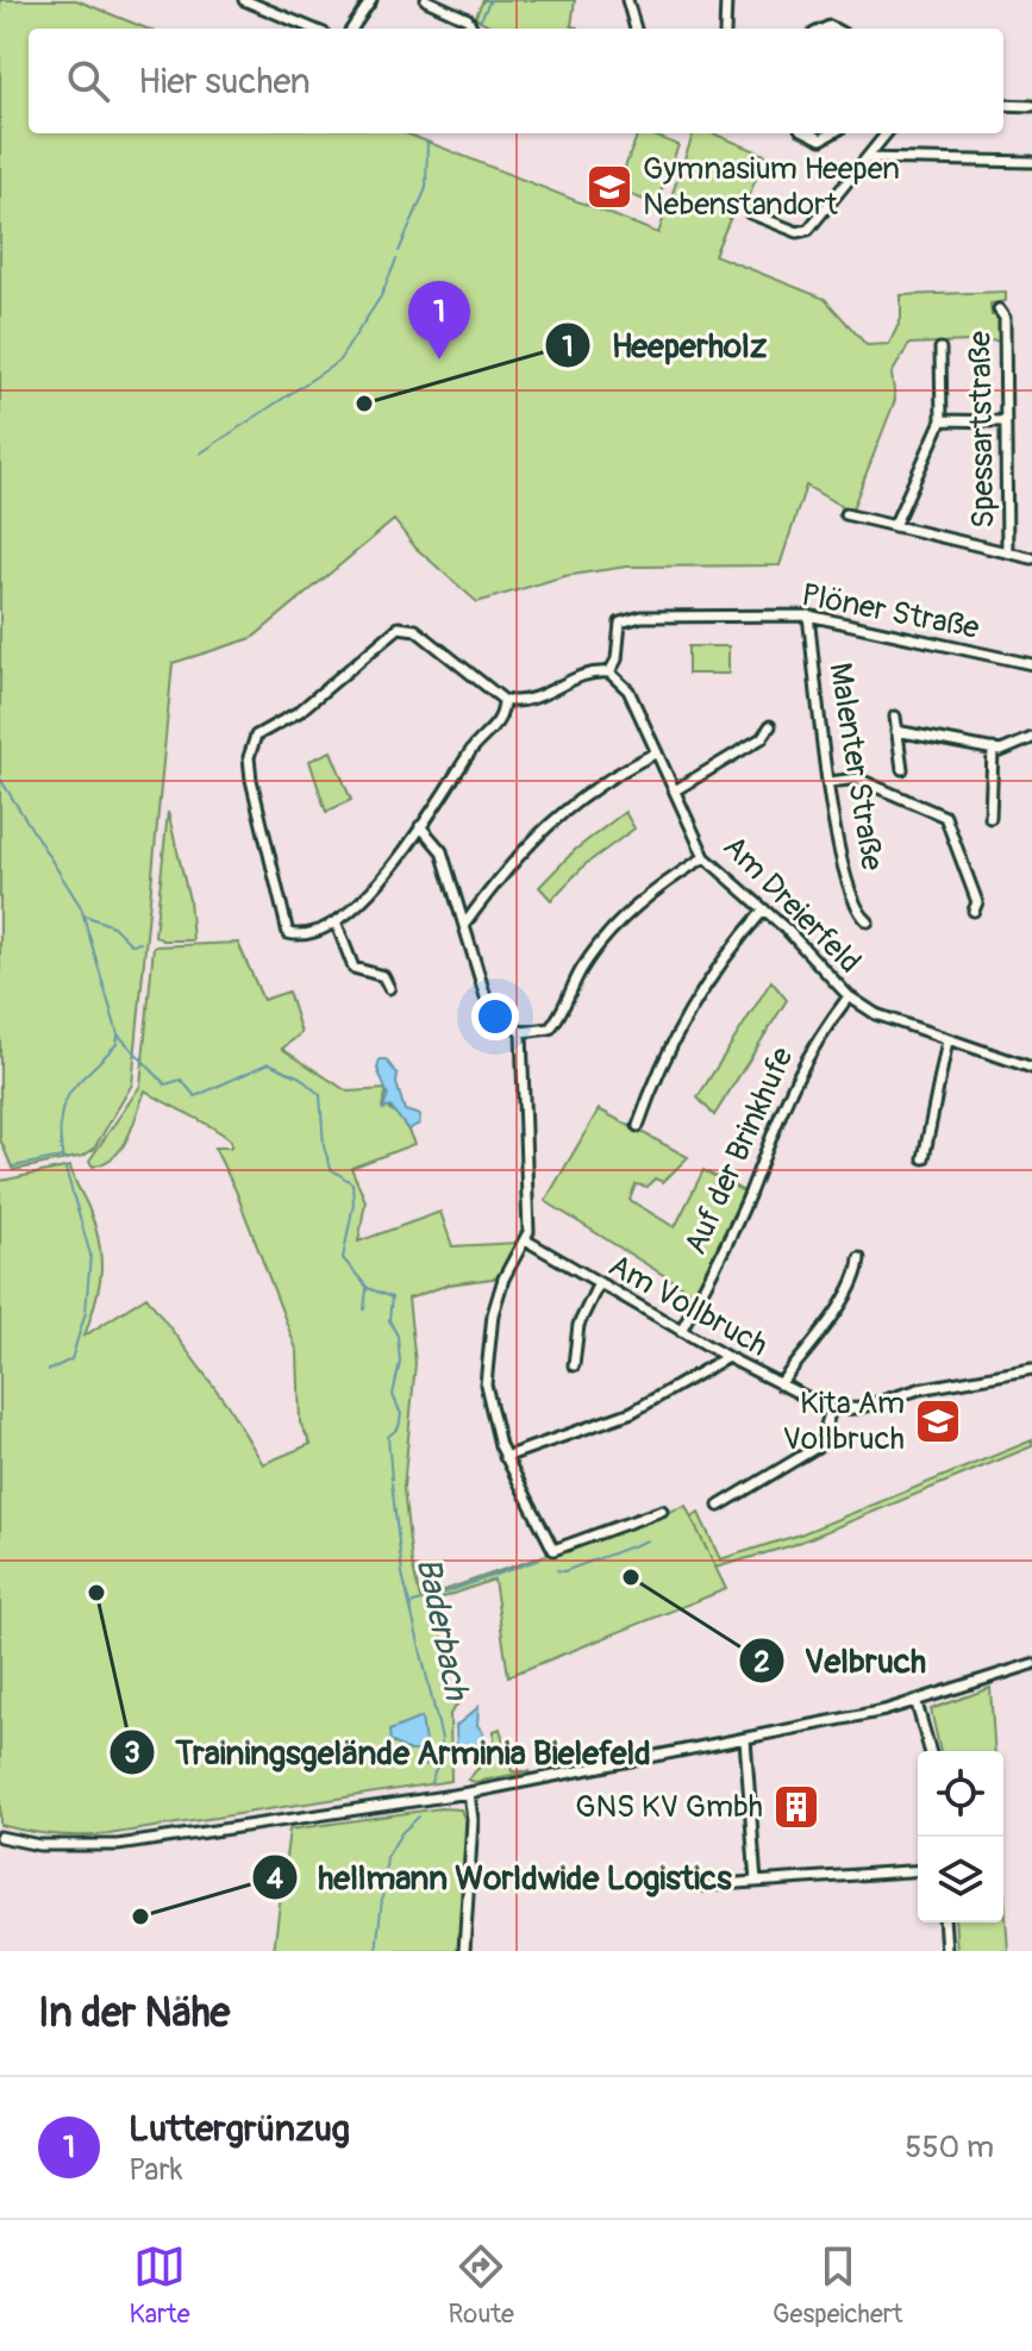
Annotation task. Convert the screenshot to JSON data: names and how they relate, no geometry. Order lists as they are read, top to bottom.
{
  "streets": {
    "street": [
      "Spessartstraße",
      "Plöner Straße",
      "Malenter Straße",
      "Am Dreierfeld",
      "Auf der Brinkhufe",
      "Am Vollbruch"
    ]
  },
  "crossings": [
    ["Plöner Straße", "Malenter Straße"],
    ["Plöner Straße", "Am Dreierfeld"],
    ["Am Dreierfeld", "Auf der Brinkhufe"],
    ["Auf der Brinkhufe", "Am Vollbruch"]
  ],
  "water": ["Baderbach"],
  "places": {
    "school or university": ["Gymnasium Heepen Nebenstandort", "Kita Am Vollbruch"],
    "other": [
      "Heeperholz",
      "Velbruch",
      "Trainingsgelände Arminia Bielefeld",
      "hellmann Worldwide Logistics"
    ],
    "building": ["GNS KV Gmbh"]
  },
  "page": {
    "search": "Hier suchen",
    "pins": "1",
    "heading": "In der Nähe",
    "list": [
      {
        "mark": "1",
        "name": "Luttergrünzug",
        "note": "Park",
        "value": "550 m"
      }
    ],
    "nav": ["Karte", "Route", "Gespeichert"]
  }
}
